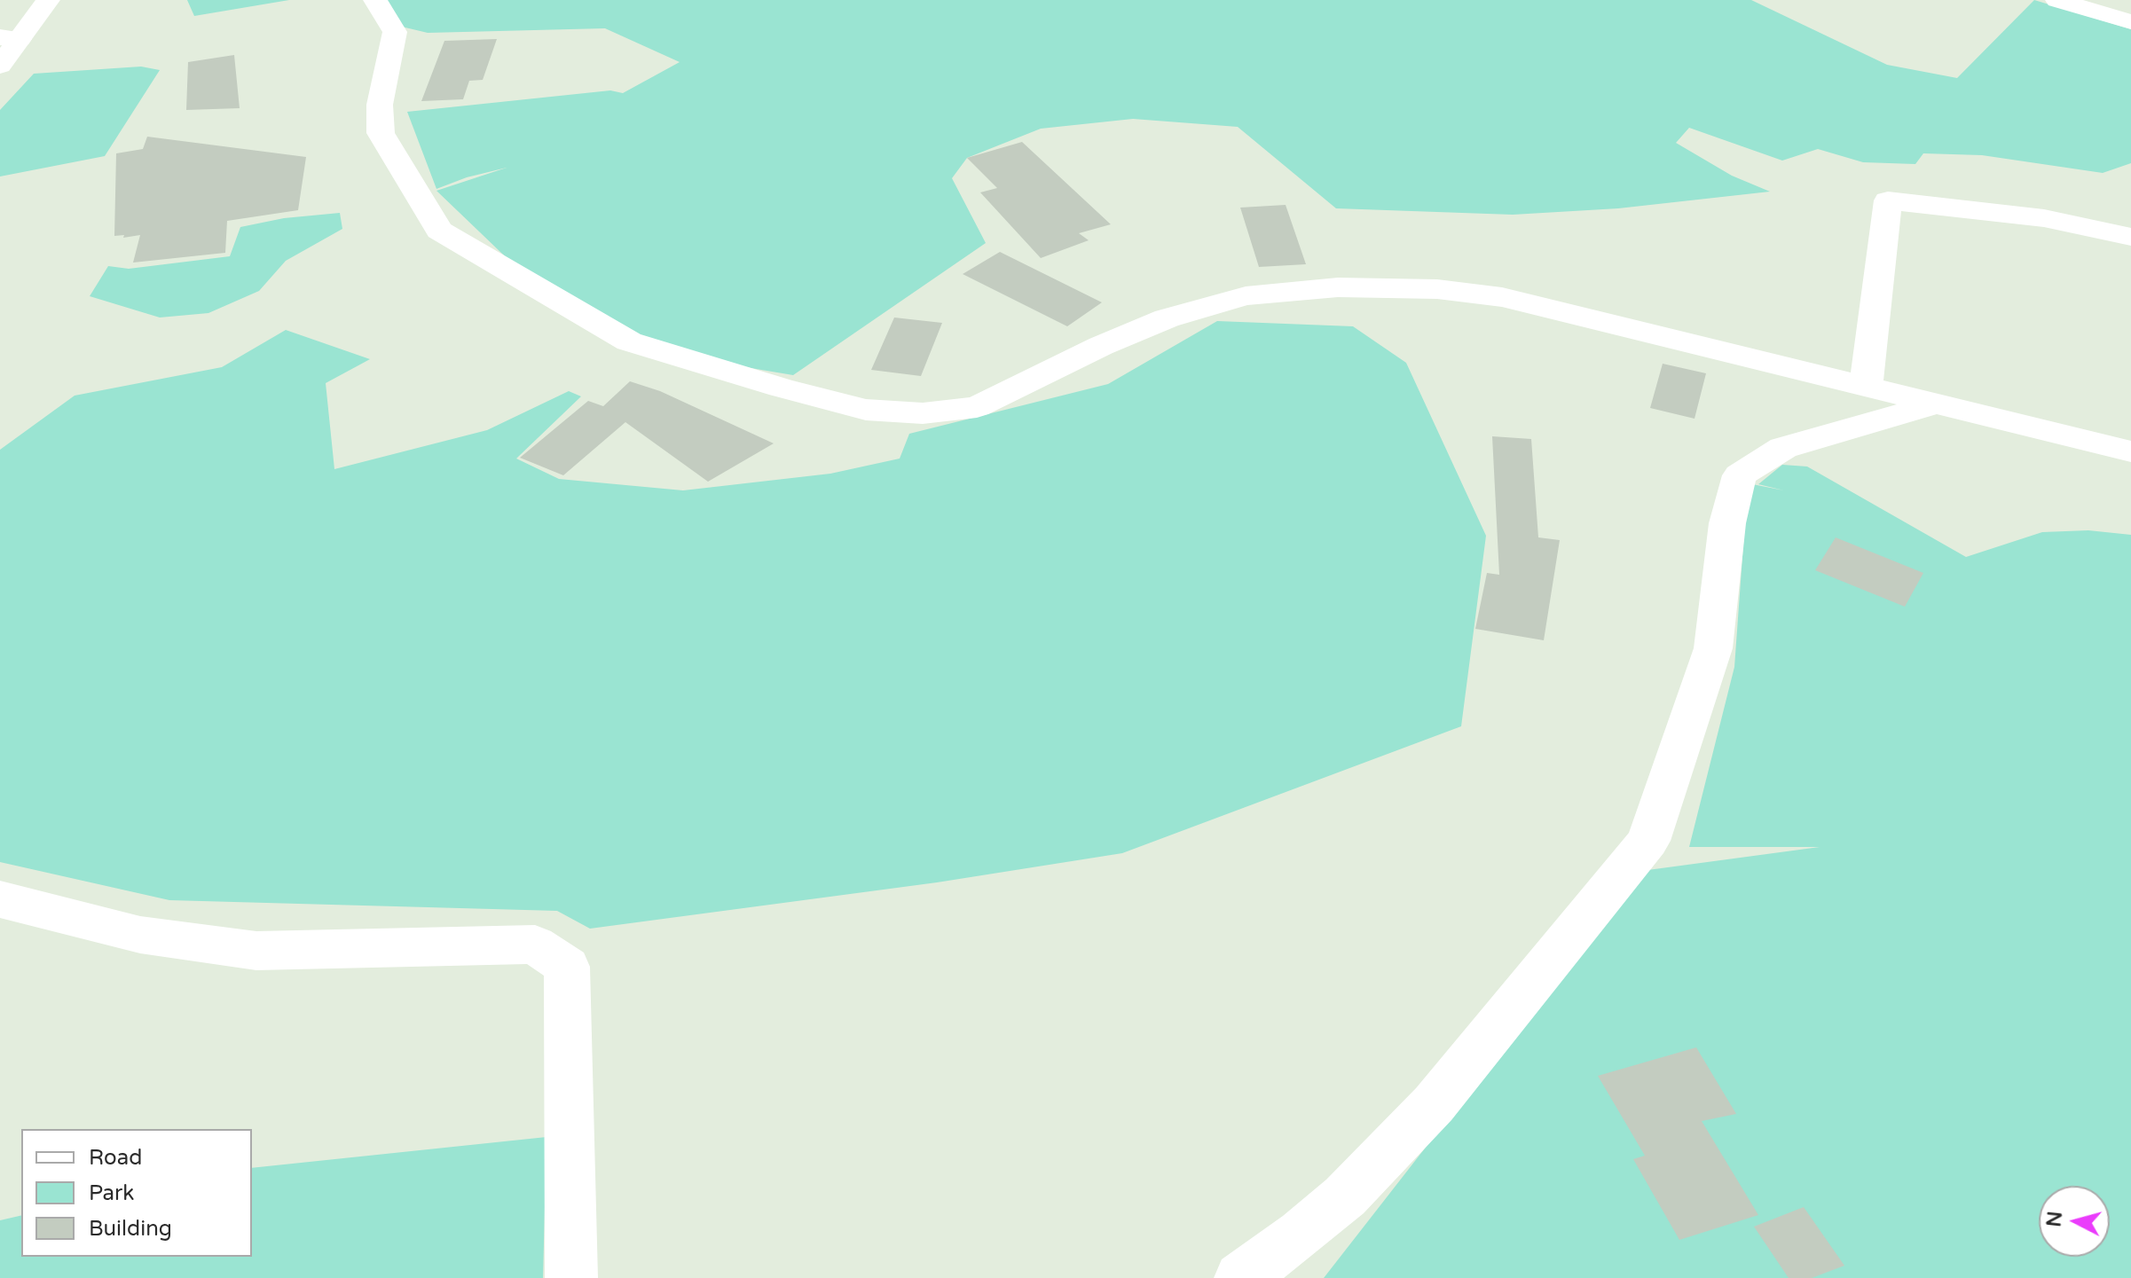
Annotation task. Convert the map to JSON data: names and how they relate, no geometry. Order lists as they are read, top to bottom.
{
  "legend": ["Road", "Park", "Building"],
  "north": "left"
}
